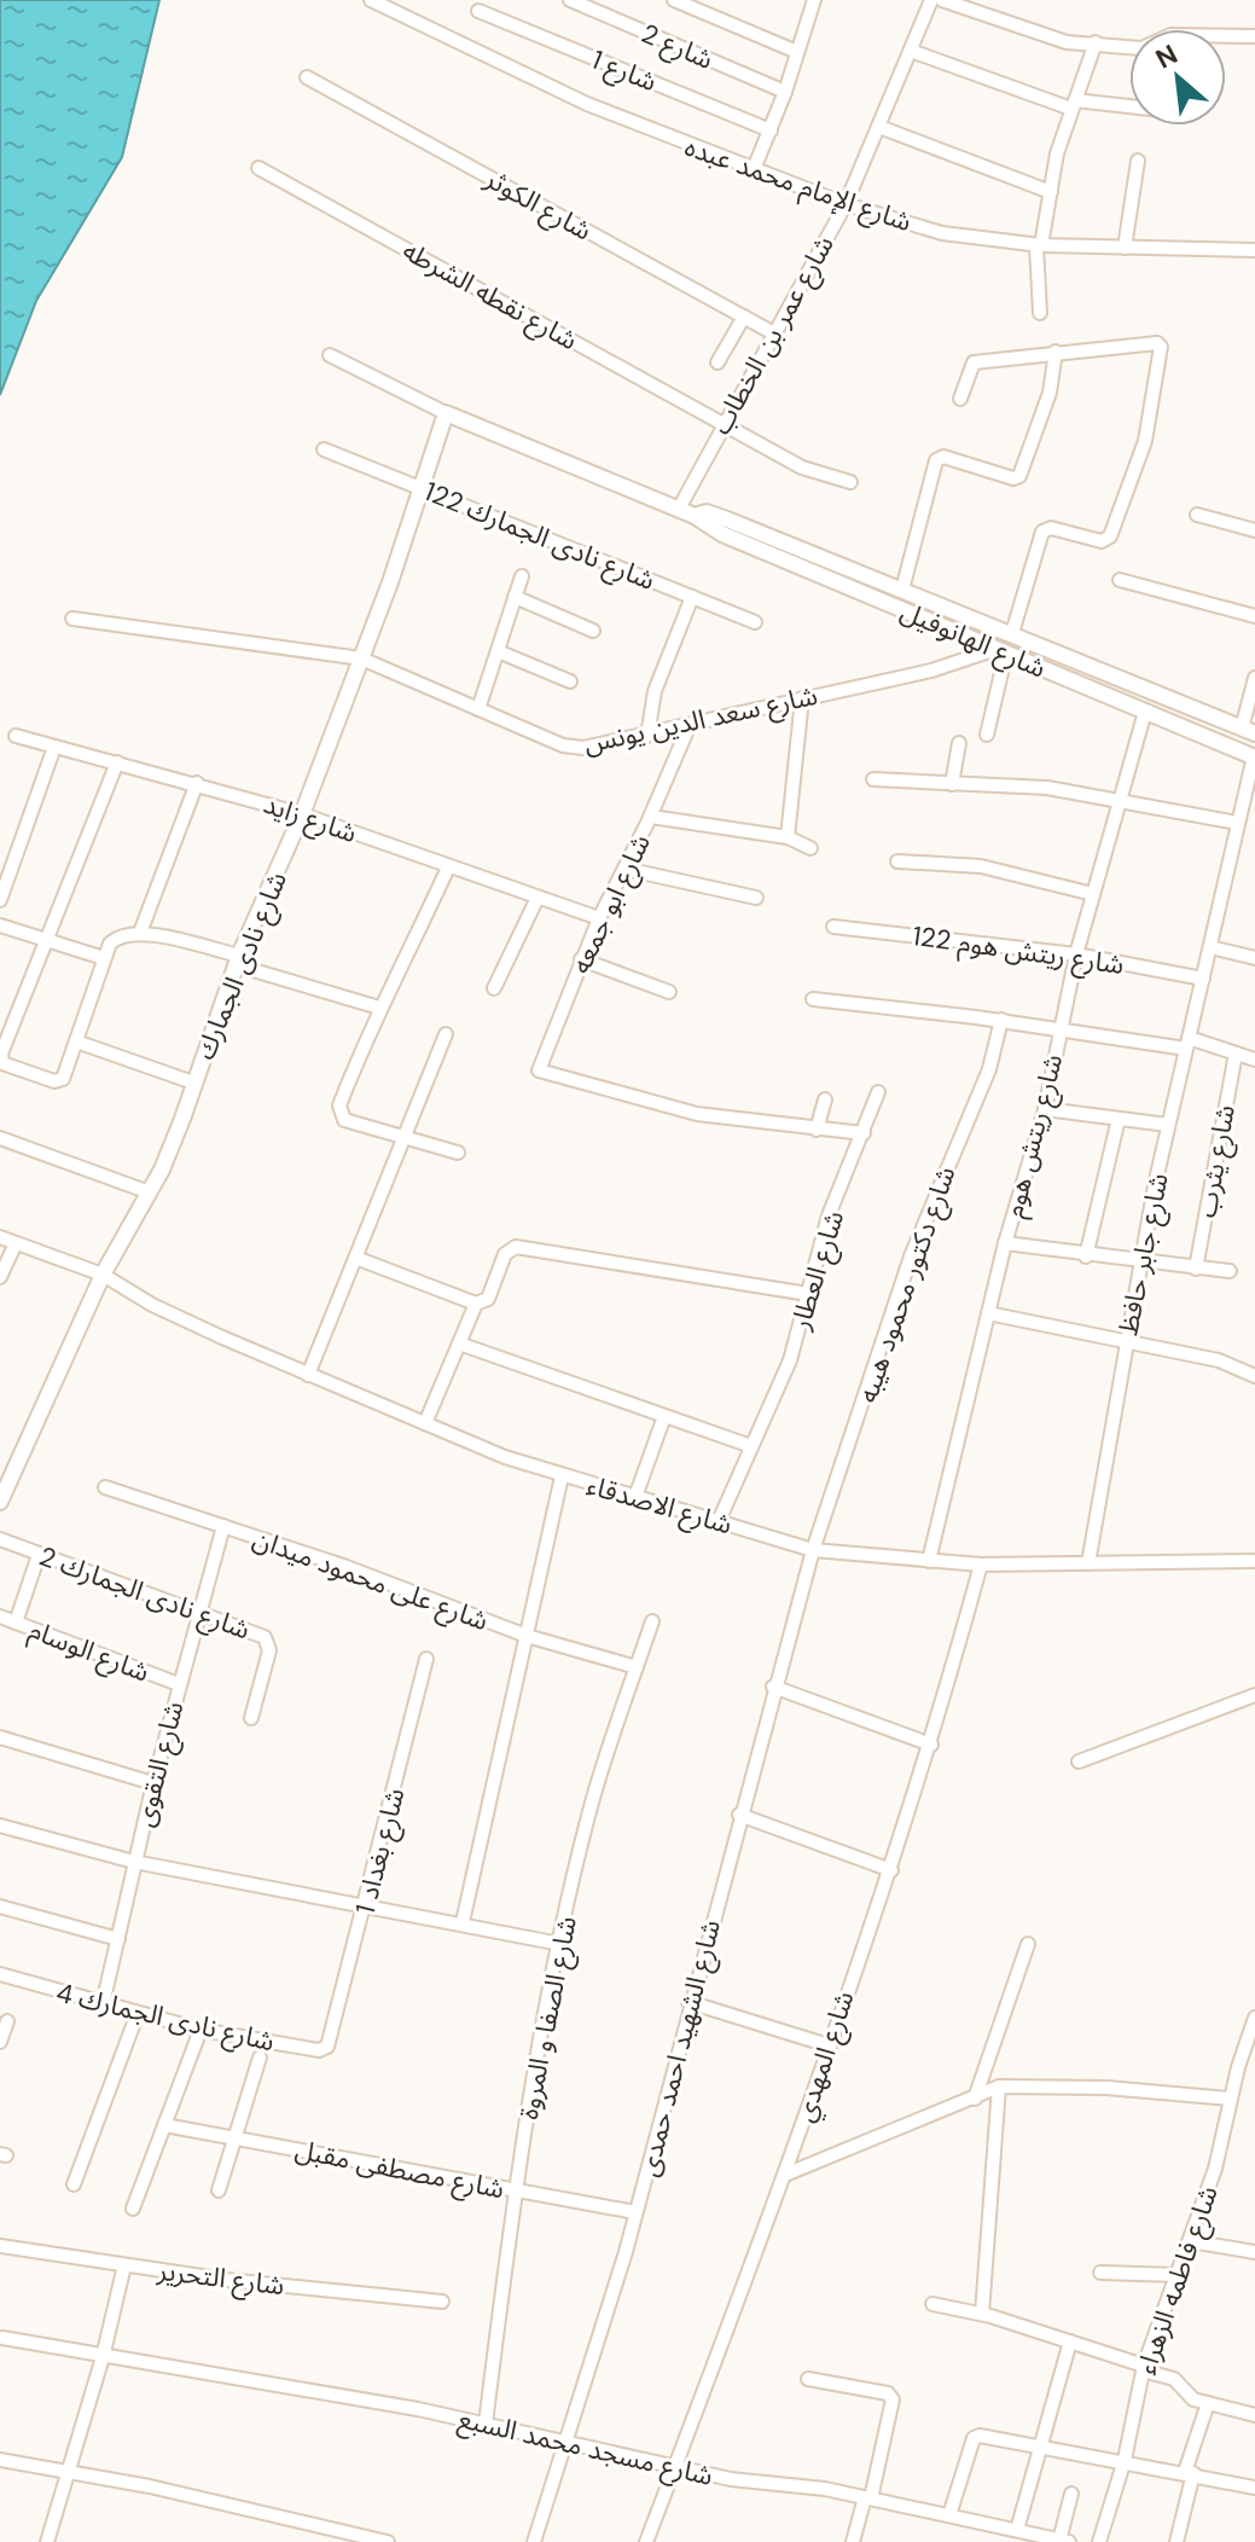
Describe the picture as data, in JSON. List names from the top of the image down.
{
  "streets": {
    "street": [
      "شارع 2",
      "شارع 1",
      "شارع الإمام محمد عبده",
      "شارع الكوثر",
      "شارع نقطه الشرطه",
      "شارع عمر بن الخطاب",
      "شارع نادى الجمارك 122",
      "شارع الهانوفيل",
      "شارع سعد الدين يونس",
      "شارع زايد",
      "شارع ابو جمعه",
      "شارع ريتش هوم 122",
      "شارع نادى الجمارك",
      "شارع ريتش هوم",
      "شارع يثرب",
      "شارع جابر حافظ",
      "شارع العطار",
      "شارع دكتور محمود هيبه",
      "شارع الاصدقاء",
      "شارع على محمود ميدان",
      "شارع نادى الجمارك 2",
      "شارع الوسام",
      "شارع التقوى",
      "شارع بغداد 1",
      "شارع نادى الجمارك 4",
      "شارع الصفا و المروة",
      "شارع الشهيد احمد حمدى",
      "شارع المهدي",
      "شارع مصطفى مقبل",
      "شارع التحرير",
      "شارع فاطمه الزهراء",
      "شارع مسجد محمد السبع"
    ]
  },
  "crossings": [
    ["شارع الإمام محمد عبده", "شارع عمر بن الخطاب"],
    ["شارع الكوثر", "شارع عمر بن الخطاب"],
    ["شارع نقطه الشرطه", "شارع عمر بن الخطاب"],
    ["شارع عمر بن الخطاب", "شارع الهانوفيل"],
    ["شارع نادى الجمارك 122", "شارع نادى الجمارك"],
    ["شارع الهانوفيل", "شارع سعد الدين يونس"],
    ["شارع الهانوفيل", "شارع نادى الجمارك"],
    ["شارع الهانوفيل", "شارع ريتش هوم"],
    ["شارع الهانوفيل", "شارع جابر حافظ"],
    ["شارع سعد الدين يونس", "شارع ابو جمعه"],
    ["شارع سعد الدين يونس", "شارع نادى الجمارك"],
    ["شارع زايد", "شارع ابو جمعه"],
    ["شارع زايد", "شارع نادى الجمارك"],
    ["شارع ريتش هوم 122", "شارع ريتش هوم"],
    ["شارع ريتش هوم 122", "شارع جابر حافظ"],
    ["شارع نادى الجمارك", "شارع الاصدقاء"],
    ["شارع ريتش هوم", "شارع الاصدقاء"],
    ["شارع جابر حافظ", "شارع الاصدقاء"],
    ["شارع العطار", "شارع الاصدقاء"],
    ["شارع دكتور محمود هيبه", "شارع الاصدقاء"],
    ["شارع دكتور محمود هيبه", "شارع الشهيد احمد حمدى"],
    ["شارع الاصدقاء", "شارع الشهيد احمد حمدى"],
    ["شارع الاصدقاء", "شارع المهدي"],
    ["شارع على محمود ميدان", "شارع التقوى"],
    ["شارع على محمود ميدان", "شارع الصفا و المروة"],
    ["شارع نادى الجمارك 2", "شارع التقوى"],
    ["شارع الوسام", "شارع التقوى"],
    ["شارع التقوى", "شارع نادى الجمارك 4"],
    ["شارع بغداد 1", "شارع نادى الجمارك 4"],
    ["شارع الصفا و المروة", "شارع مصطفى مقبل"],
    ["شارع الصفا و المروة", "شارع مسجد محمد السبع"],
    ["شارع الشهيد احمد حمدى", "شارع مصطفى مقبل"],
    ["شارع الشهيد احمد حمدى", "شارع مسجد محمد السبع"],
    ["شارع المهدي", "شارع مسجد محمد السبع"]
  ],
  "north": "top left"
}
